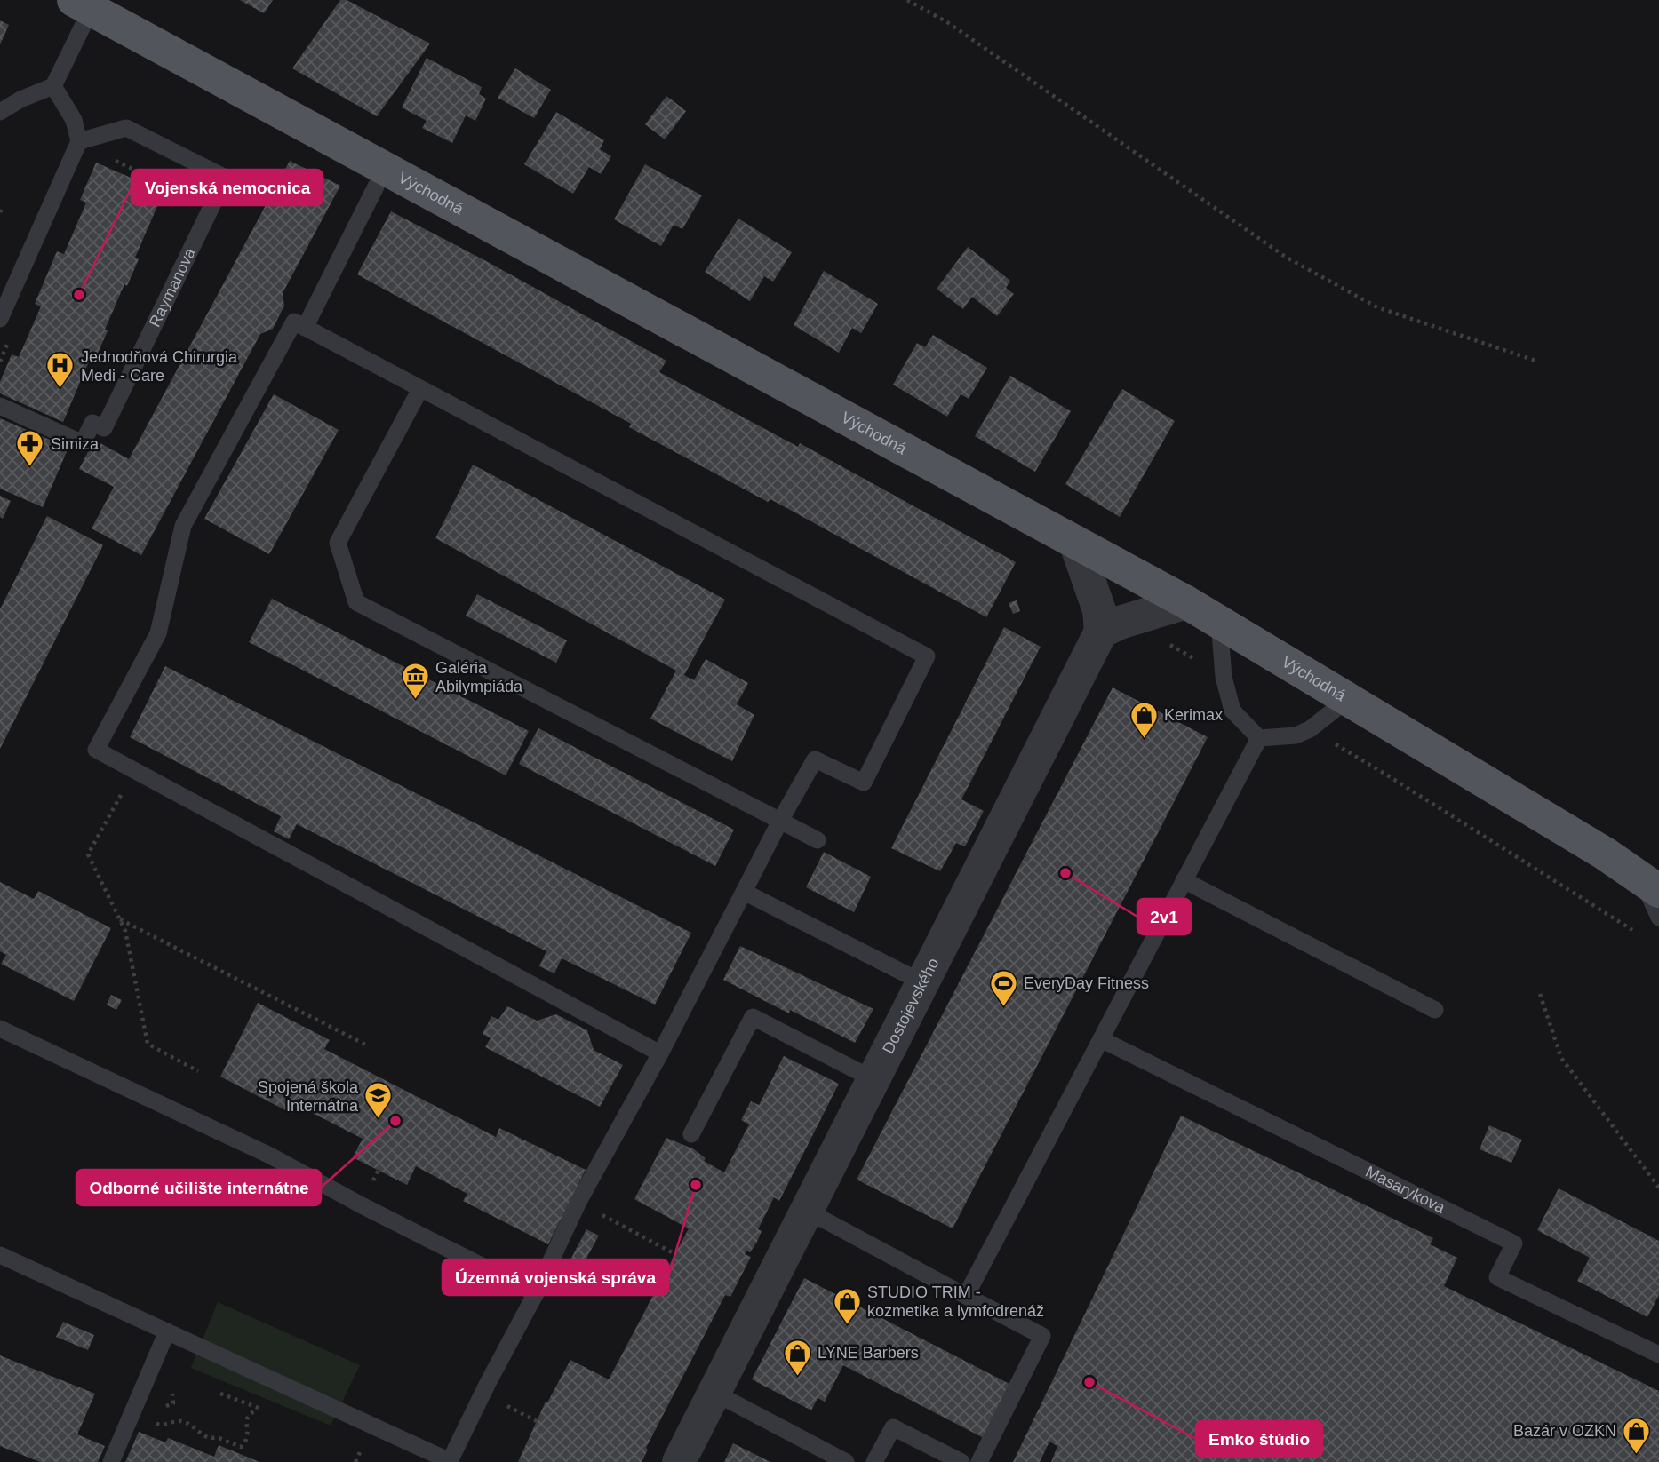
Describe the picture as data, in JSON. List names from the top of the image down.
{
  "streets": {
    "main road": ["Východná"],
    "street": ["Dostojevského"],
    "lane": ["Raymanova", "Masarykova"]
  },
  "places": {
    "other": [
      "Vojenská nemocnica",
      "2v1",
      "Odborné učilište internátne",
      "Územná vojenská správa",
      "Emko štúdio"
    ],
    "hospital": ["Jednodňová Chirurgia Medi - Care"],
    "pharmacy": ["Simiza"],
    "museum": ["Galéria Abilympiáda"],
    "shop": [
      "Kerimax",
      "STUDIO TRIM - kozmetika a lymfodrenáž",
      "LYNE Barbers",
      "Bazár v OZKN"
    ],
    "sports": ["EveryDay Fitness"],
    "school or university": ["Spojená škola Internátna"]
  }
}
